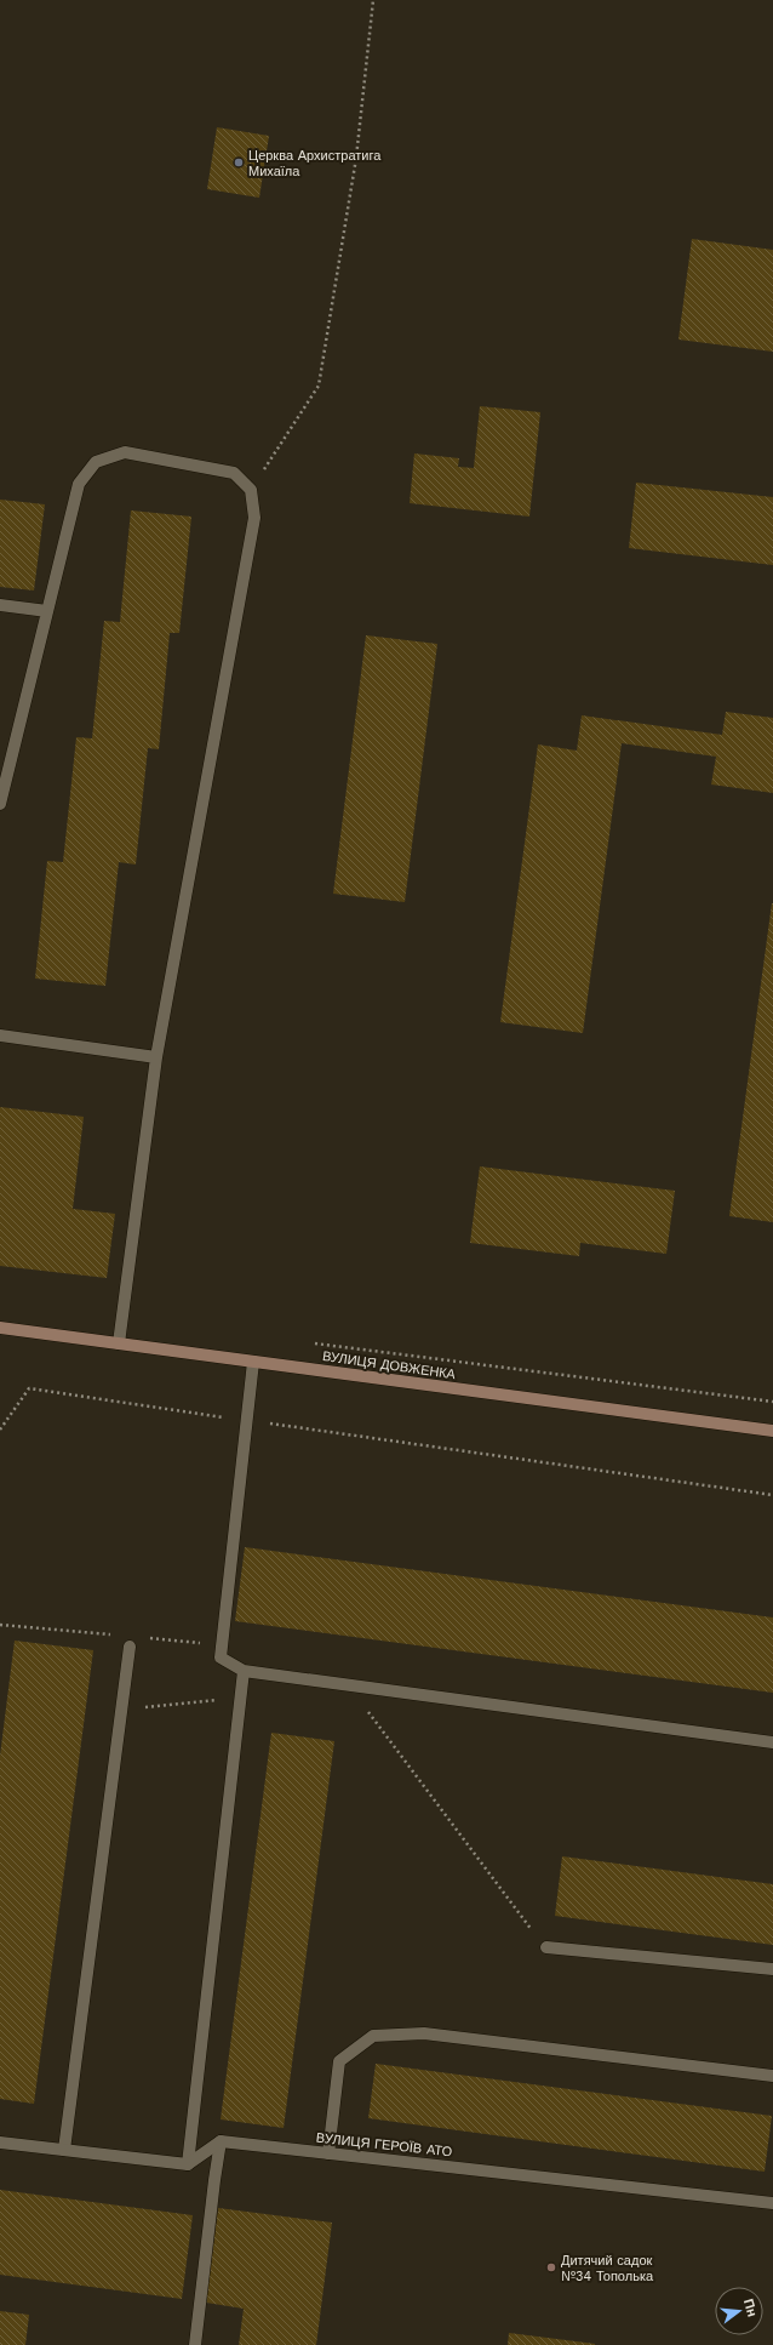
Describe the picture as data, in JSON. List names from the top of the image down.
{
  "streets": {
    "street": ["ВУЛИЦЯ ДОВЖЕНКА", "ВУЛИЦЯ ГЕРОЇВ АТО"]
  },
  "places": ["Церква Архистратига Михаїла", "Дитячий садок №34 Тополька"],
  "north": "right"
}
